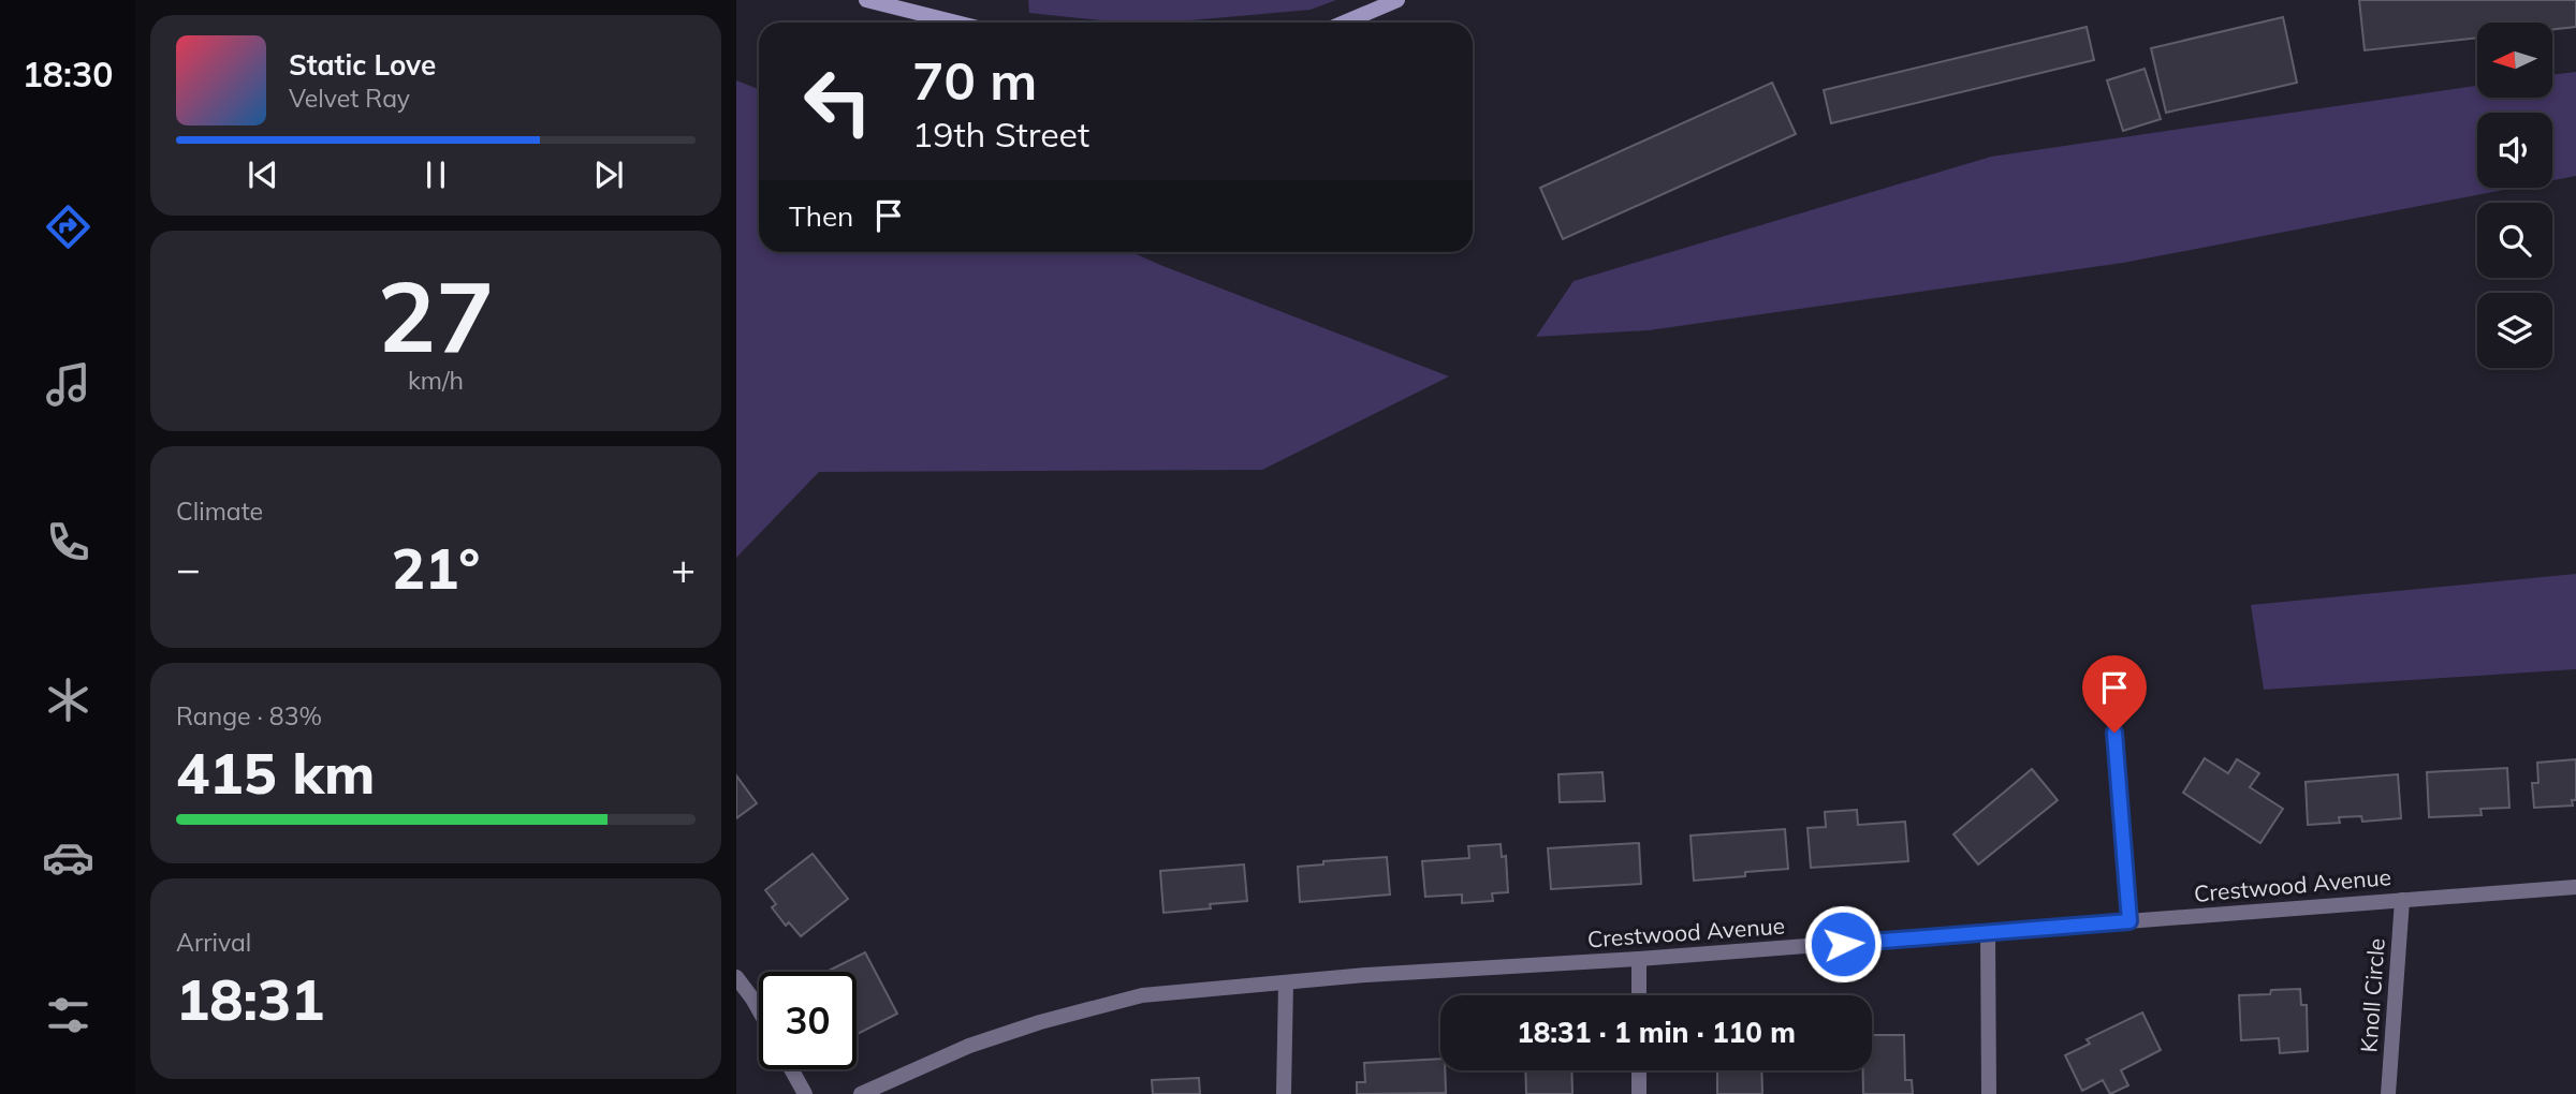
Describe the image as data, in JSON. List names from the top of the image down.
{
  "streets": {
    "street": ["Crestwood Avenue", "Knoll Circle"]
  },
  "crossings": [
    ["Crestwood Avenue", "Knoll Circle"]
  ],
  "north": "left",
  "page": {
    "tabs": "18:30",
    "turn": ["70 m", "19th Street"],
    "song": ["Static Love", "Velvet Ray"],
    "then": "Then",
    "tile": [
      ["27", "km/h"],
      "Climate",
      ["Range · 83%", "415 km"],
      ["Arrival", "18:31"]
    ],
    "heat": ["−", "21°", "+"],
    "limit": "30",
    "trip": "18:31 · 1 min · 110 m"
  }
}
